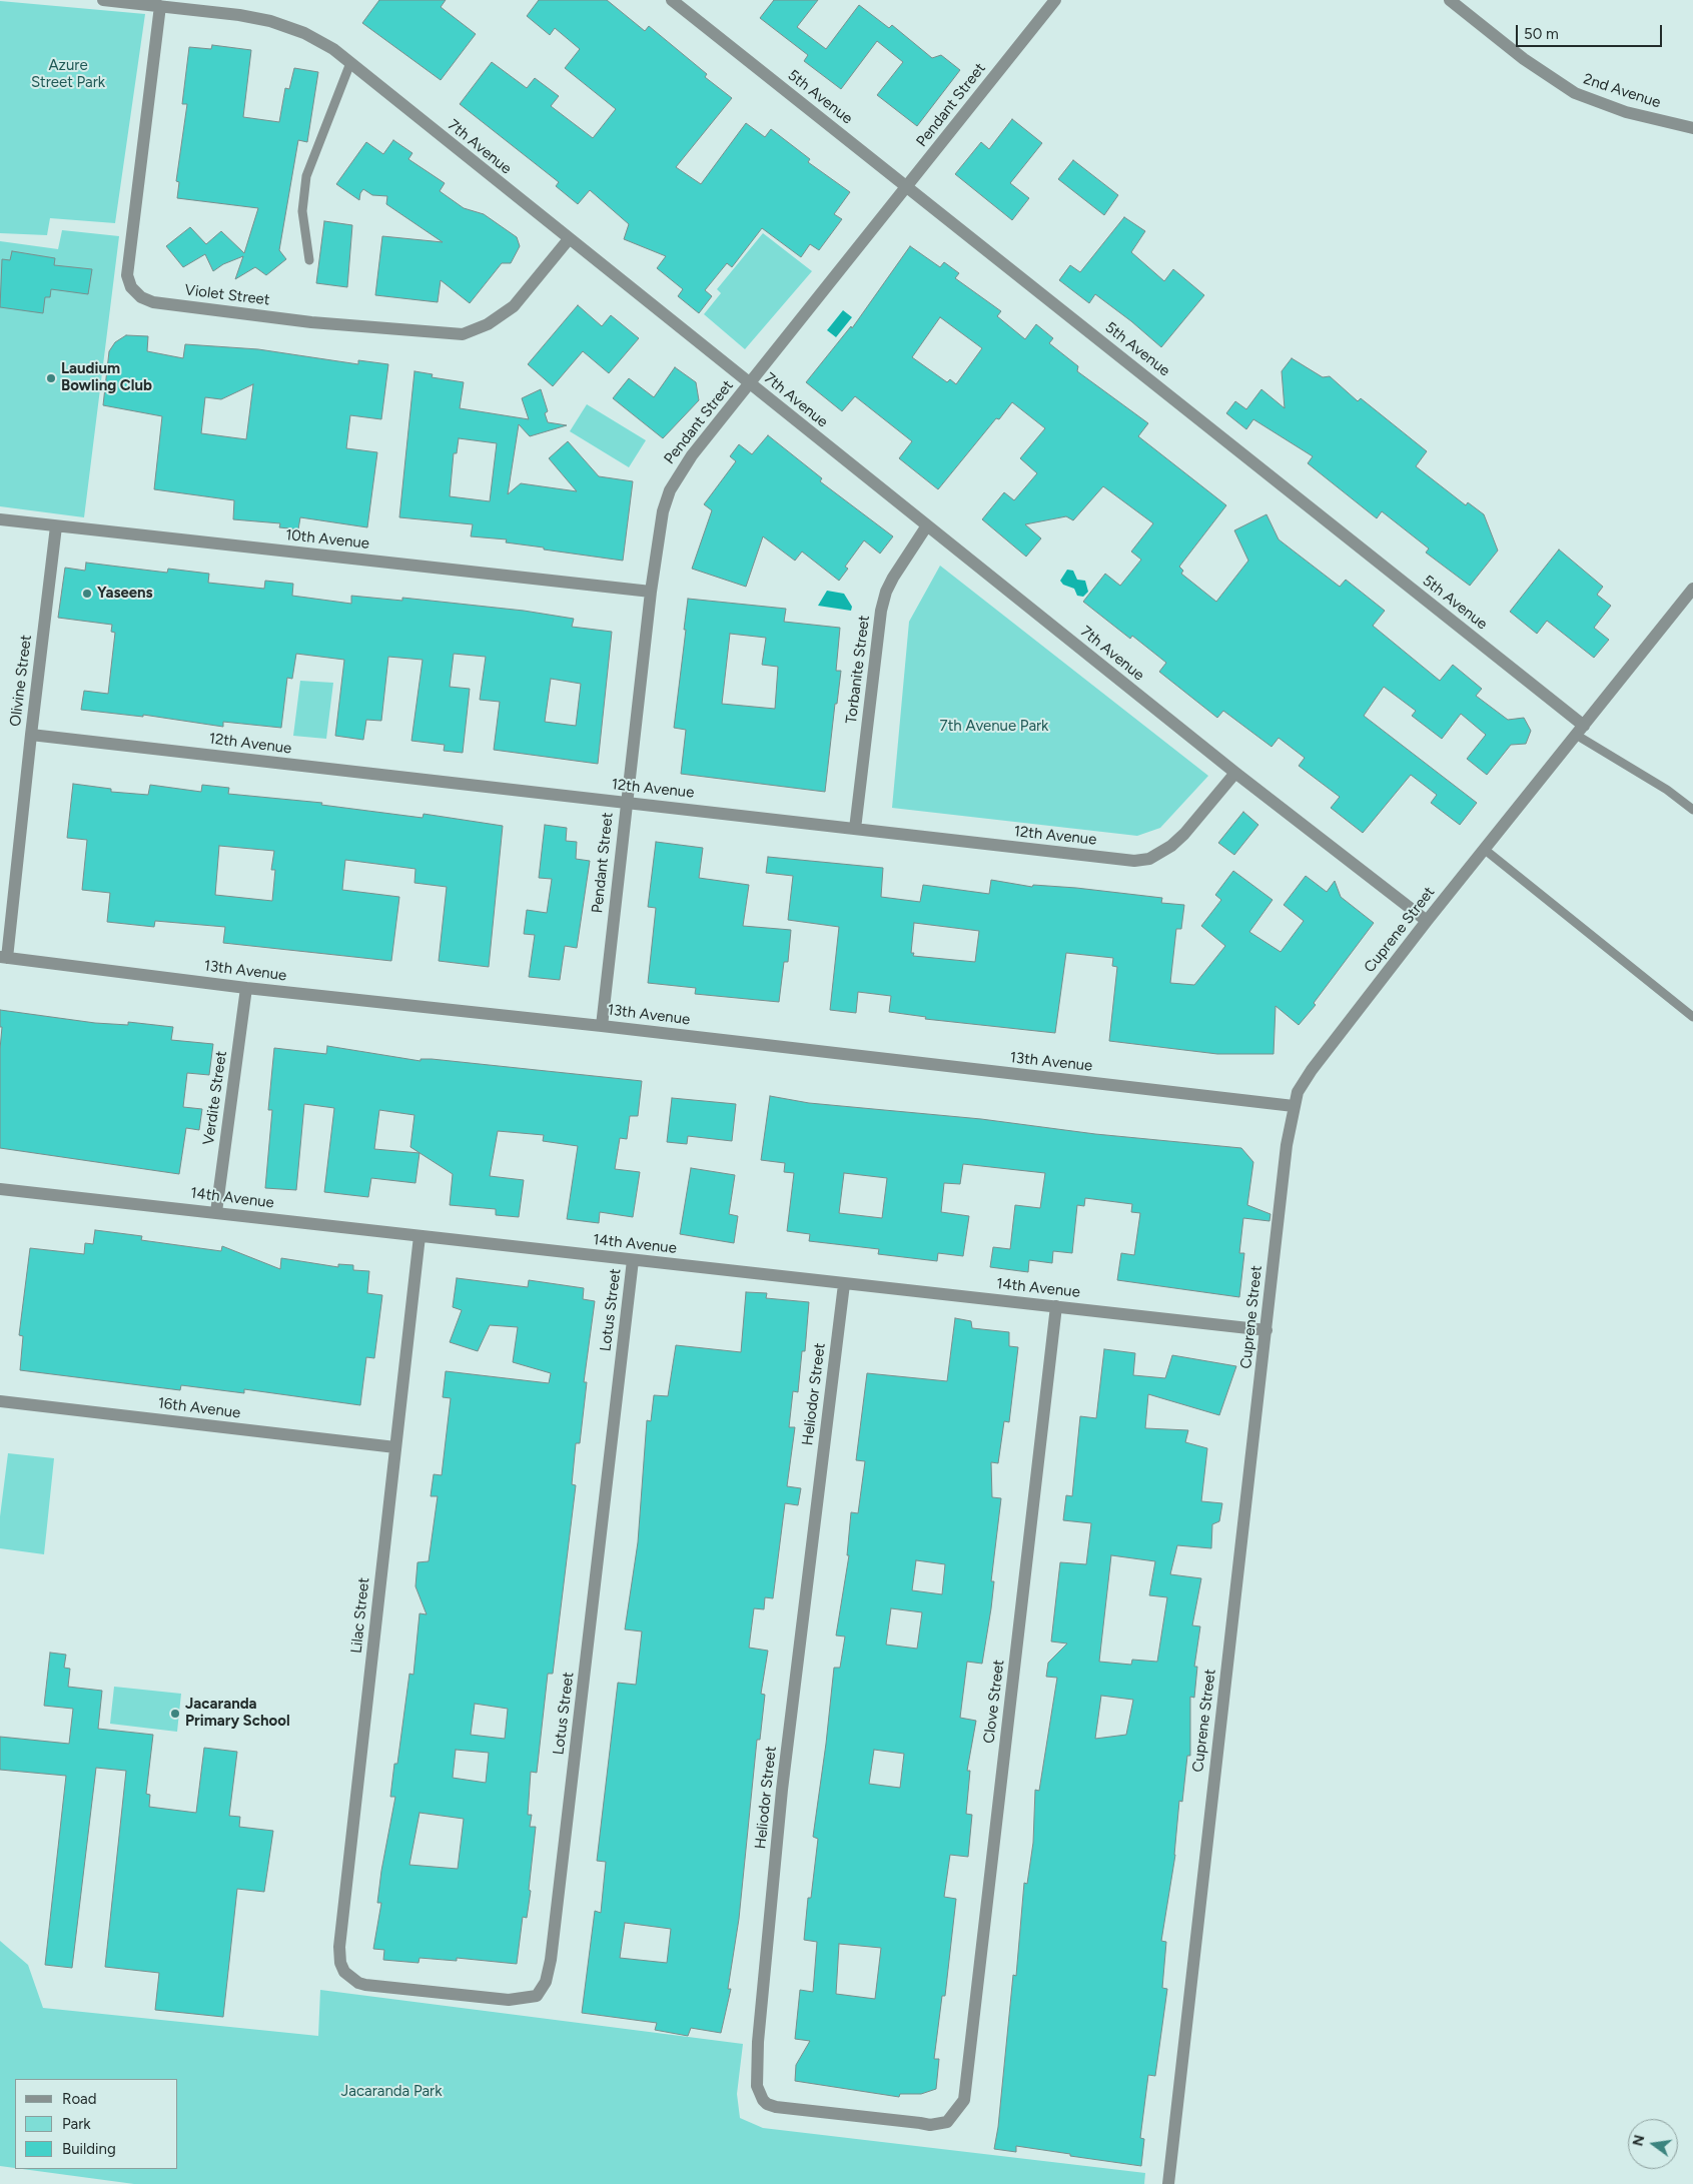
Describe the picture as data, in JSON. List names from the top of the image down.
{
  "streets": {
    "street": [
      "2nd Avenue",
      "5th Avenue",
      "Pendant Street",
      "7th Avenue",
      "Violet Street",
      "10th Avenue",
      "Torbanite Street",
      "Olivine Street",
      "12th Avenue",
      "Cuprene Street",
      "13th Avenue",
      "Verdite Street",
      "14th Avenue",
      "Lotus Street",
      "Heliodor Street",
      "16th Avenue",
      "Lilac Street",
      "Clove Street"
    ]
  },
  "crossings": [
    ["5th Avenue", "Pendant Street"],
    ["5th Avenue", "Cuprene Street"],
    ["Pendant Street", "7th Avenue"],
    ["Pendant Street", "10th Avenue"],
    ["Pendant Street", "12th Avenue"],
    ["Pendant Street", "13th Avenue"],
    ["7th Avenue", "Violet Street"],
    ["7th Avenue", "Torbanite Street"],
    ["7th Avenue", "12th Avenue"],
    ["7th Avenue", "Cuprene Street"],
    ["10th Avenue", "Olivine Street"],
    ["Torbanite Street", "12th Avenue"],
    ["Olivine Street", "12th Avenue"],
    ["Olivine Street", "13th Avenue"],
    ["Cuprene Street", "13th Avenue"],
    ["Cuprene Street", "14th Avenue"],
    ["13th Avenue", "Verdite Street"],
    ["Verdite Street", "14th Avenue"],
    ["14th Avenue", "Lotus Street"],
    ["14th Avenue", "Heliodor Street"],
    ["14th Avenue", "Lilac Street"],
    ["14th Avenue", "Clove Street"],
    ["Lotus Street", "Lilac Street"],
    ["Heliodor Street", "Clove Street"],
    ["16th Avenue", "Lilac Street"]
  ],
  "parks": ["Azure Street Park", "7th Avenue Park", "Jacaranda Park"],
  "places": ["Laudium Bowling Club", "Yaseens", "Jacaranda Primary School"],
  "legend": ["Road", "Park", "Building"],
  "scale_bar": "50 m",
  "north": "left"
}
